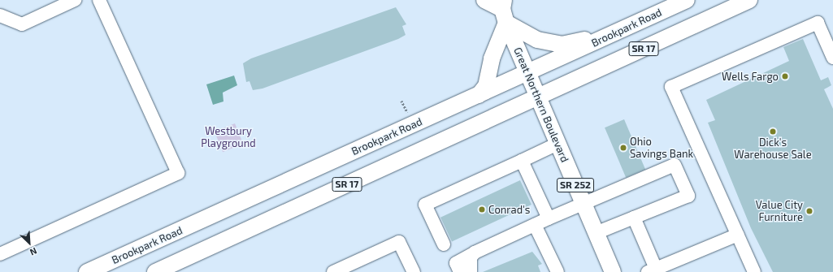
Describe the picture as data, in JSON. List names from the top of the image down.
{
  "streets": {
    "main road": [
      "Brookpark Road",
      "SR 17",
      "Great Northern Boulevard",
      "SR 252"
    ]
  },
  "crossings": [
    ["Brookpark Road", "Great Northern Boulevard"],
    ["SR 17", "Great Northern Boulevard"]
  ],
  "parks": ["Westbury Playground"],
  "places": [
    "Wells Fargo",
    "Dick's Warehouse Sale",
    "Ohio Savings Bank",
    "Conrad's",
    "Value City Furniture"
  ],
  "north": "bottom right"
}
